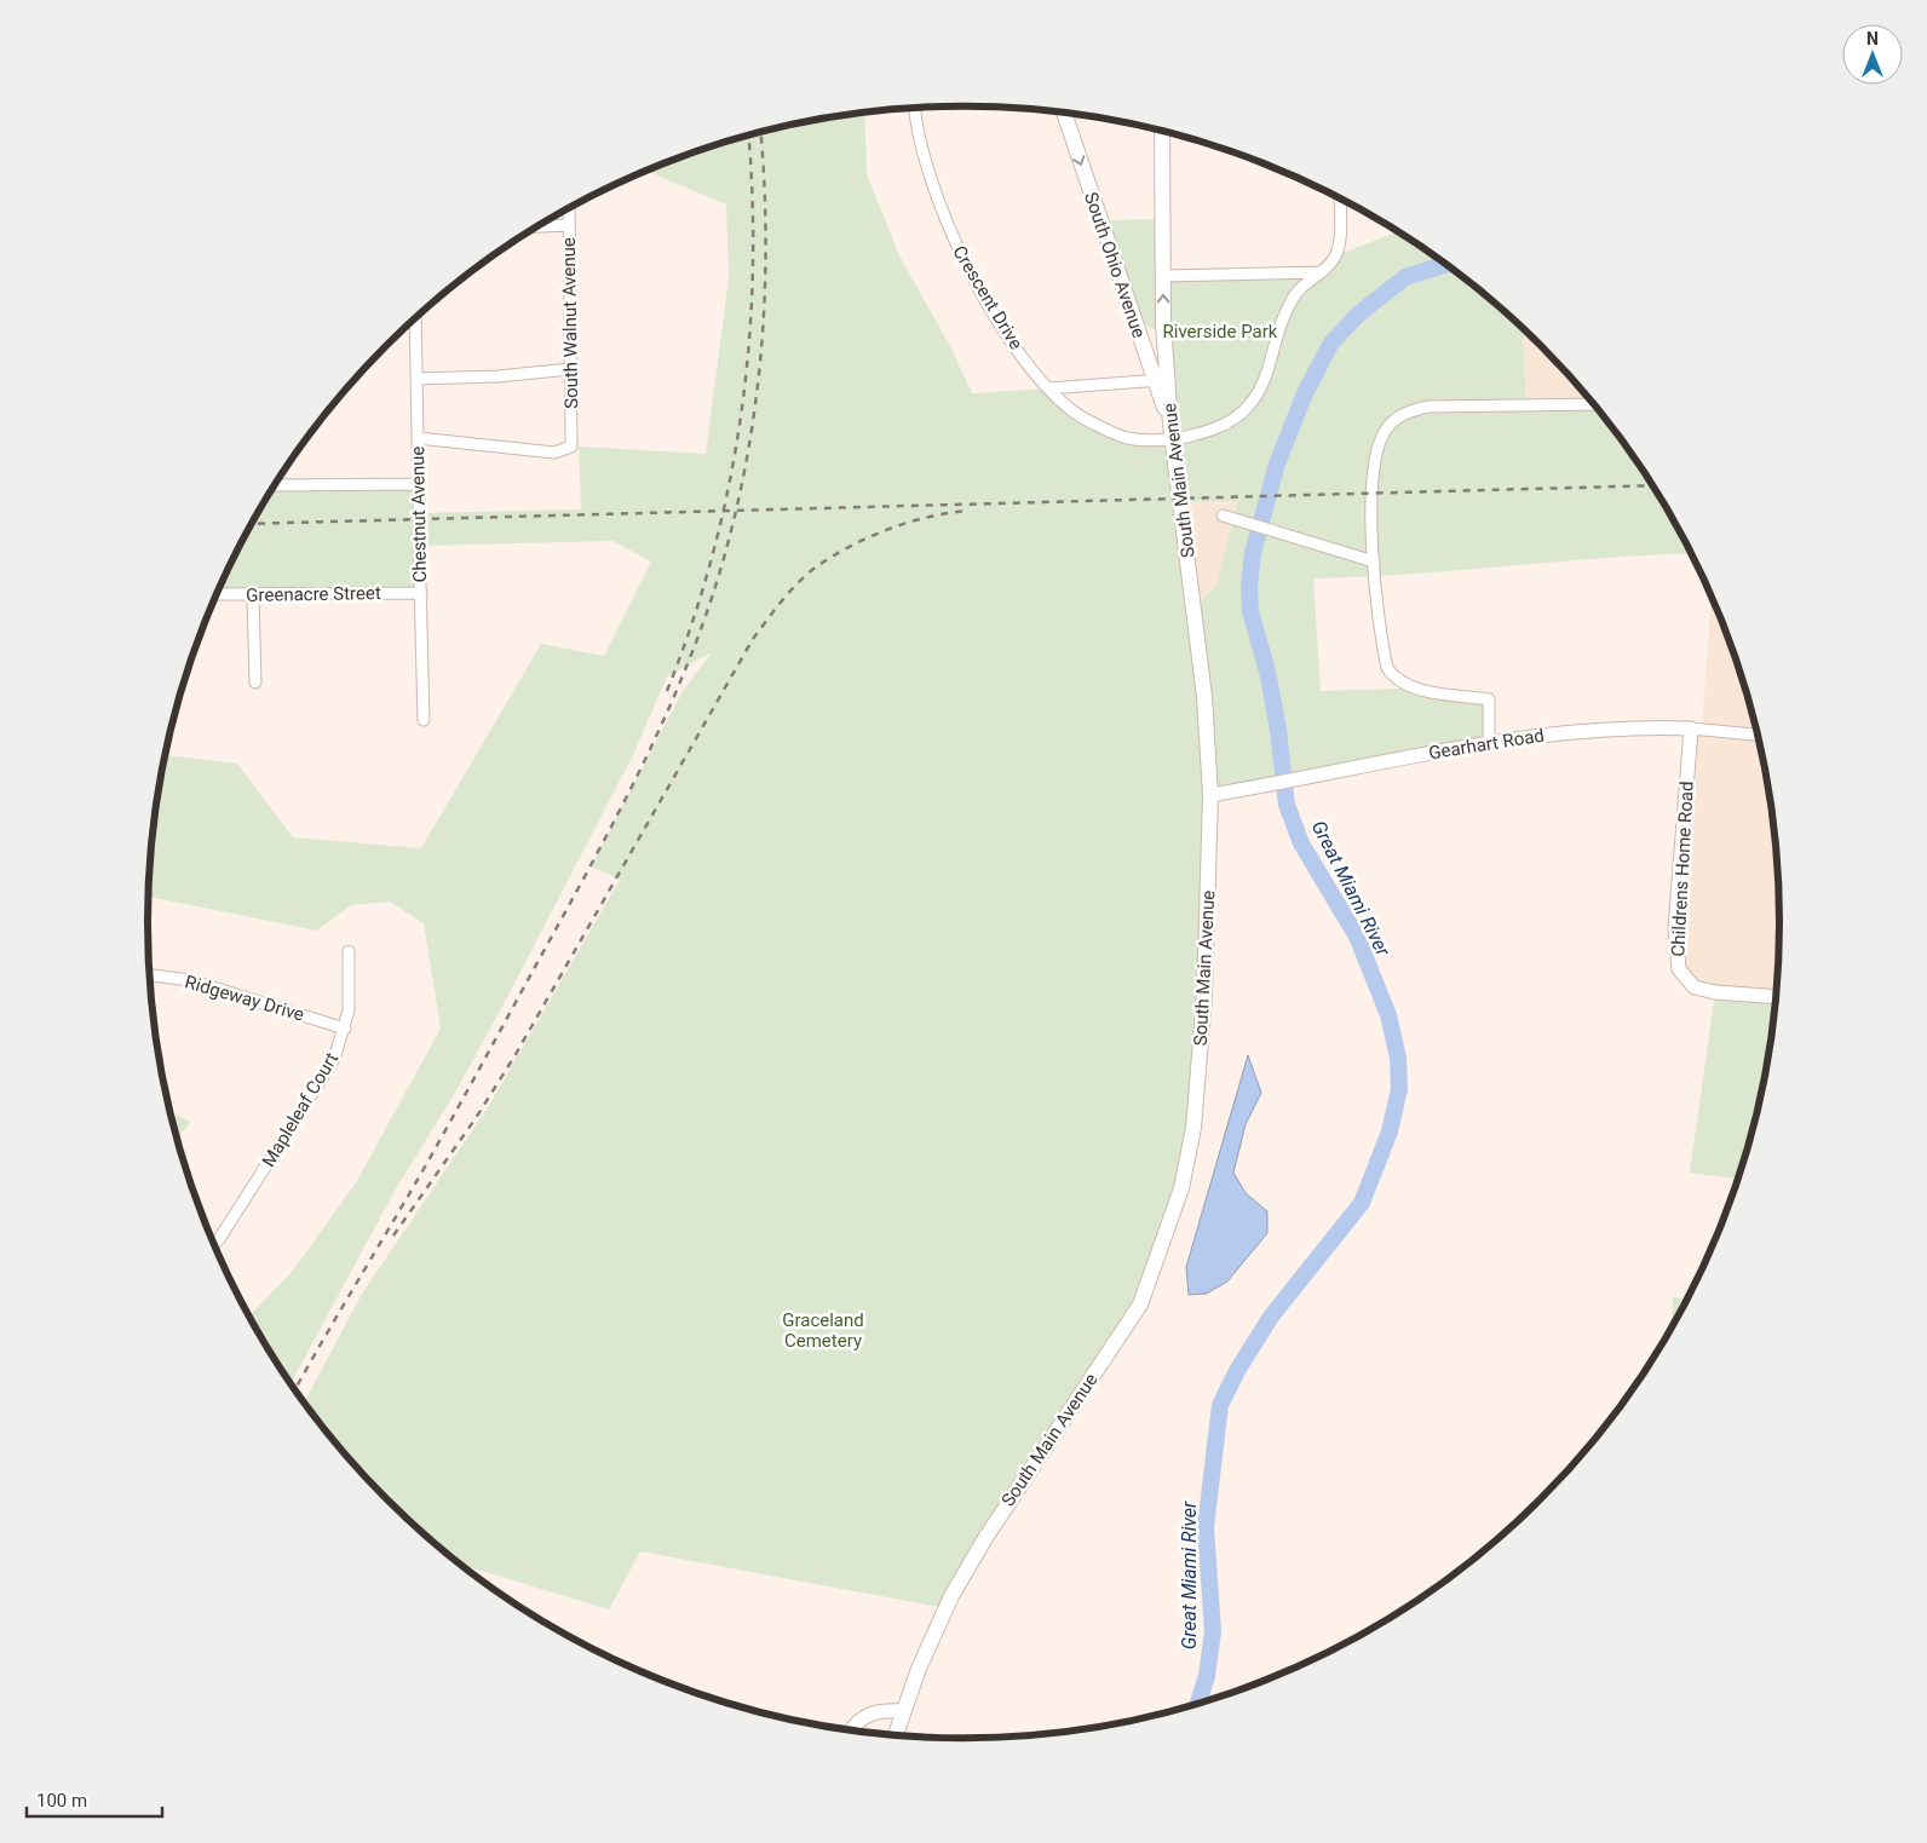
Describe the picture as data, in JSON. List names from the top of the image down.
{
  "streets": {
    "main road": ["South Ohio Avenue", "South Main Avenue"],
    "street": [
      "Crescent Drive",
      "South Walnut Avenue",
      "Chestnut Avenue",
      "Greenacre Street",
      "Gearhart Road",
      "Childrens Home Road",
      "Ridgeway Drive",
      "Mapleleaf Court"
    ]
  },
  "crossings": [
    ["South Ohio Avenue", "South Main Avenue"],
    ["Crescent Drive", "South Main Avenue"],
    ["South Walnut Avenue", "Chestnut Avenue"],
    ["South Main Avenue", "Gearhart Road"],
    ["Chestnut Avenue", "Greenacre Street"],
    ["Gearhart Road", "Childrens Home Road"],
    ["Ridgeway Drive", "Mapleleaf Court"]
  ],
  "one_way": ["South Ohio Avenue"],
  "water": ["Great Miami River"],
  "parks": ["Riverside Park", "Graceland Cemetery"],
  "scale_bar": "100 m",
  "north": "top"
}
